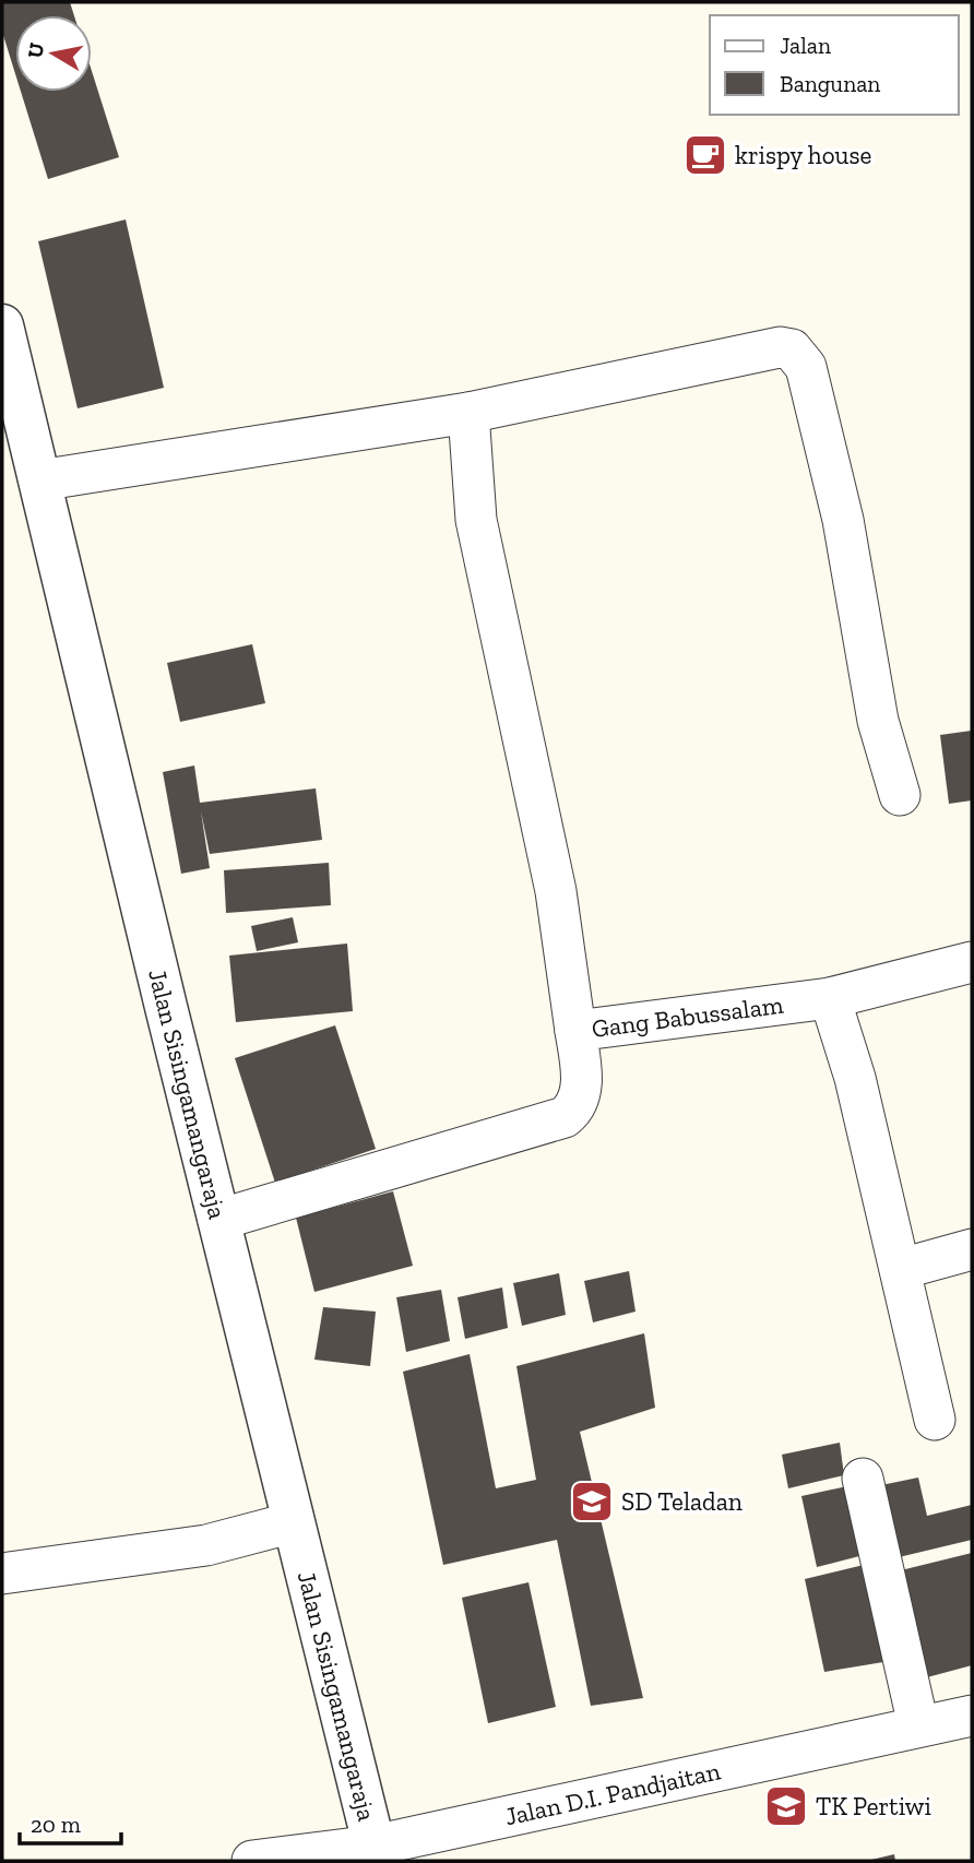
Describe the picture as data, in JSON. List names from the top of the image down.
{
  "streets": {
    "street": ["Gang Babussalam", "Jalan Sisingamangaraja", "Jalan D.I. Pandjaitan"]
  },
  "crossings": [
    ["Gang Babussalam", "Jalan Sisingamangaraja"],
    ["Jalan Sisingamangaraja", "Jalan D.I. Pandjaitan"]
  ],
  "places": {
    "cafe": ["krispy house"],
    "school or university": ["SD Teladan", "TK Pertiwi"]
  },
  "legend": ["Jalan", "Bangunan"],
  "scale_bar": "20 m",
  "north": "left"
}
